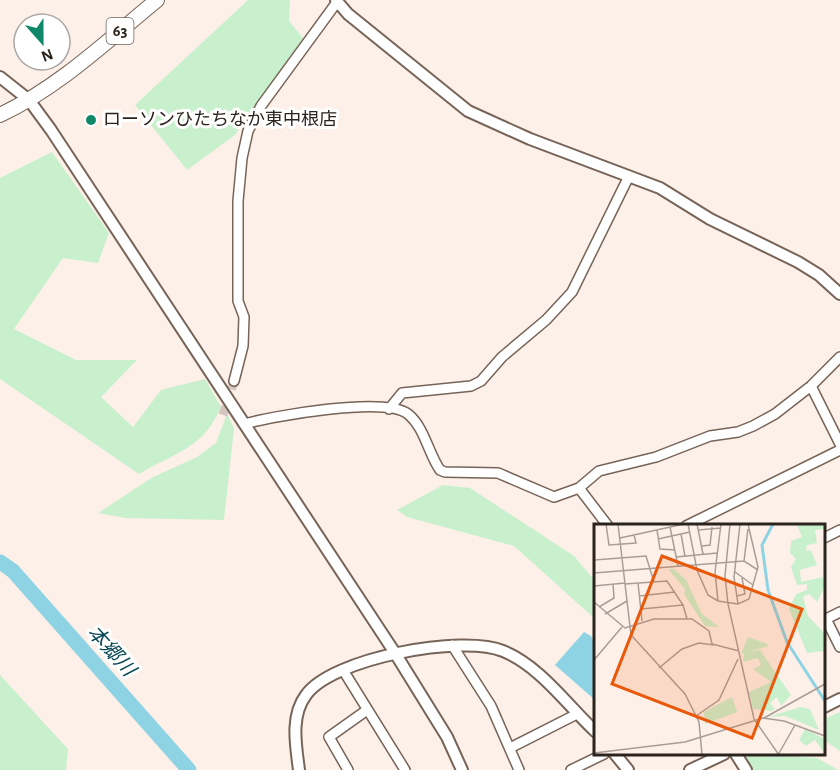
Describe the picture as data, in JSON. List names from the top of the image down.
{
  "streets": {
    "main road": ["63"]
  },
  "water": ["本郷川"],
  "places": ["ローソンひたちなか東中根店"],
  "north": "bottom"
}
